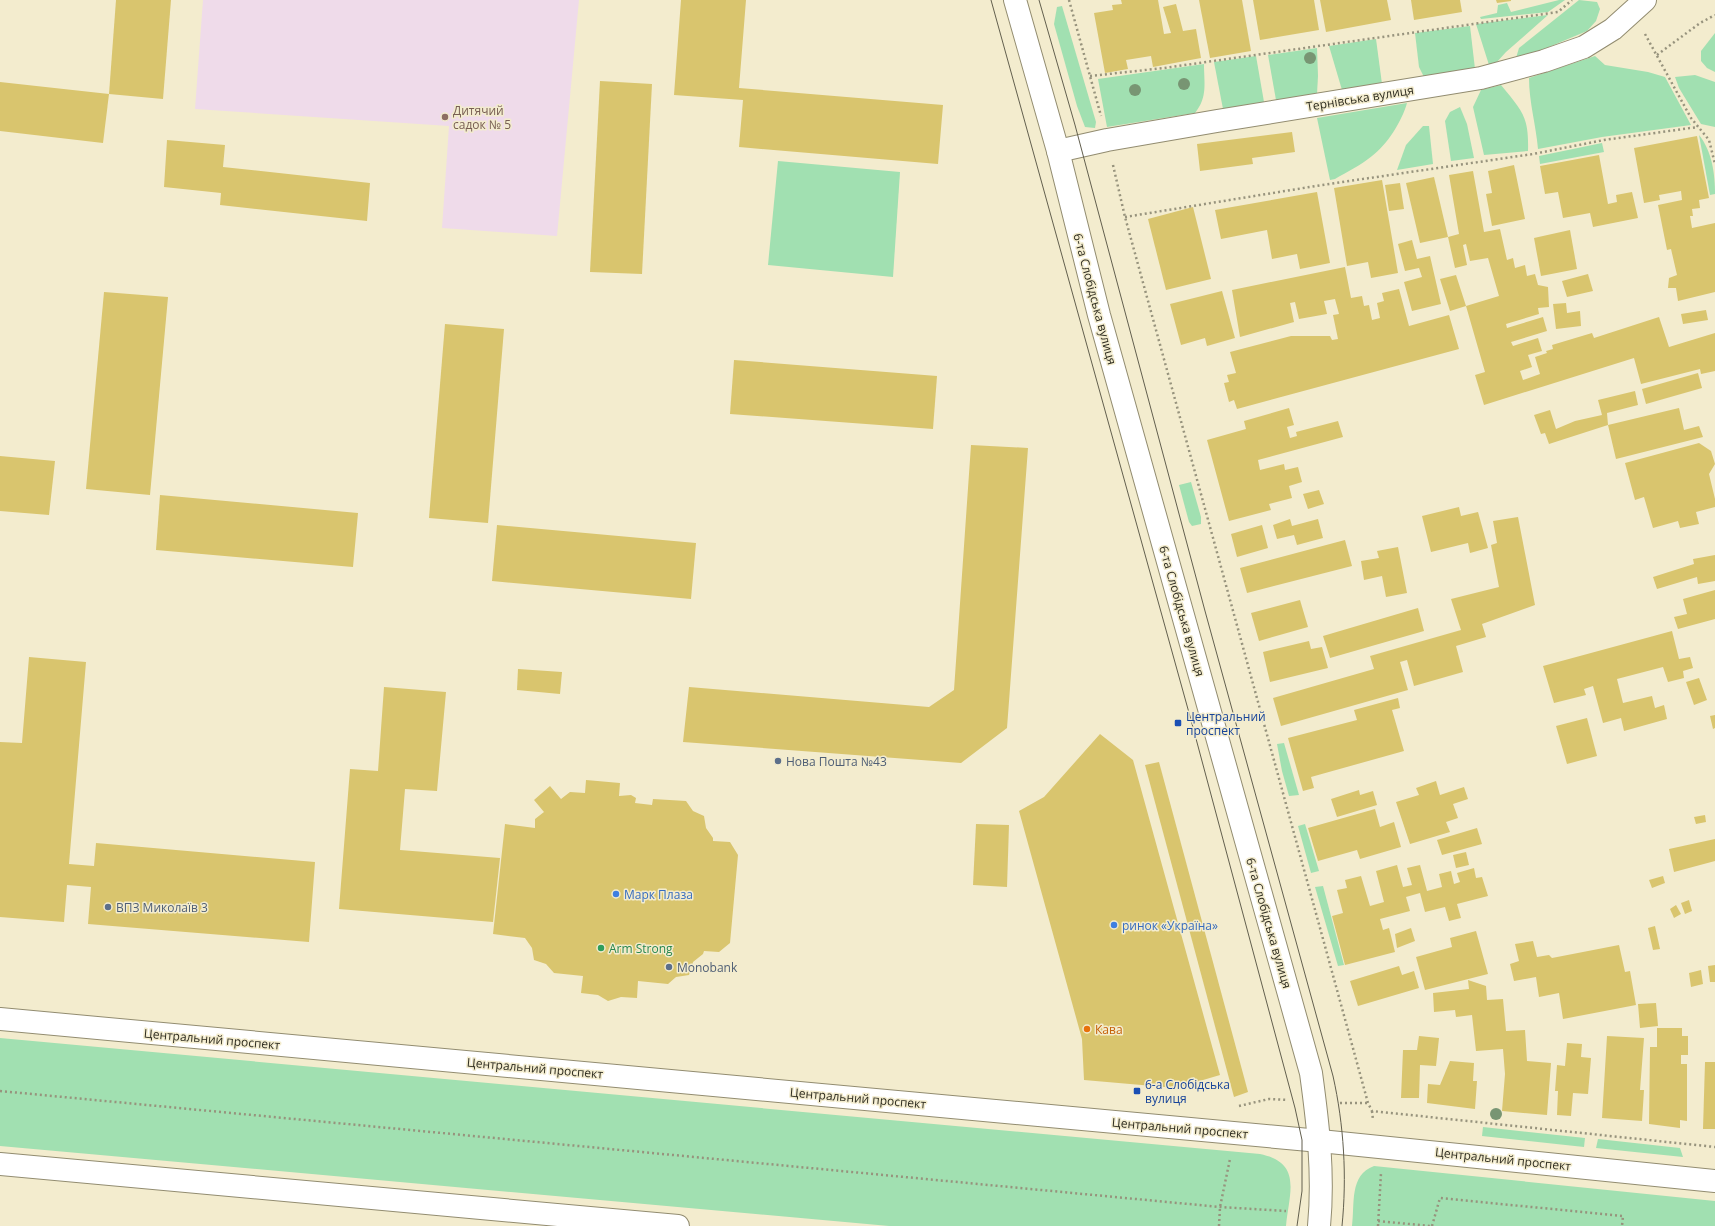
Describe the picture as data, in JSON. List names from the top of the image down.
{
  "streets": {
    "main road": ["Тернівська вулиця", "6-та Слобідська вулиця", "Центральний проспект"]
  },
  "crossings": [
    ["Тернівська вулиця", "6-та Слобідська вулиця"],
    ["6-та Слобідська вулиця", "Центральний проспект"]
  ],
  "places": {
    "other": [
      "Дитячий садок № 5",
      "Нова Пошта №43",
      "Марк Плаза",
      "ВПЗ Миколаїв 3",
      "ринок «Україна»",
      "Arm Strong",
      "Monobank",
      "Кава"
    ],
    "transit": ["Центральний проспект", "6-а Слобідська вулиця"]
  }
}
